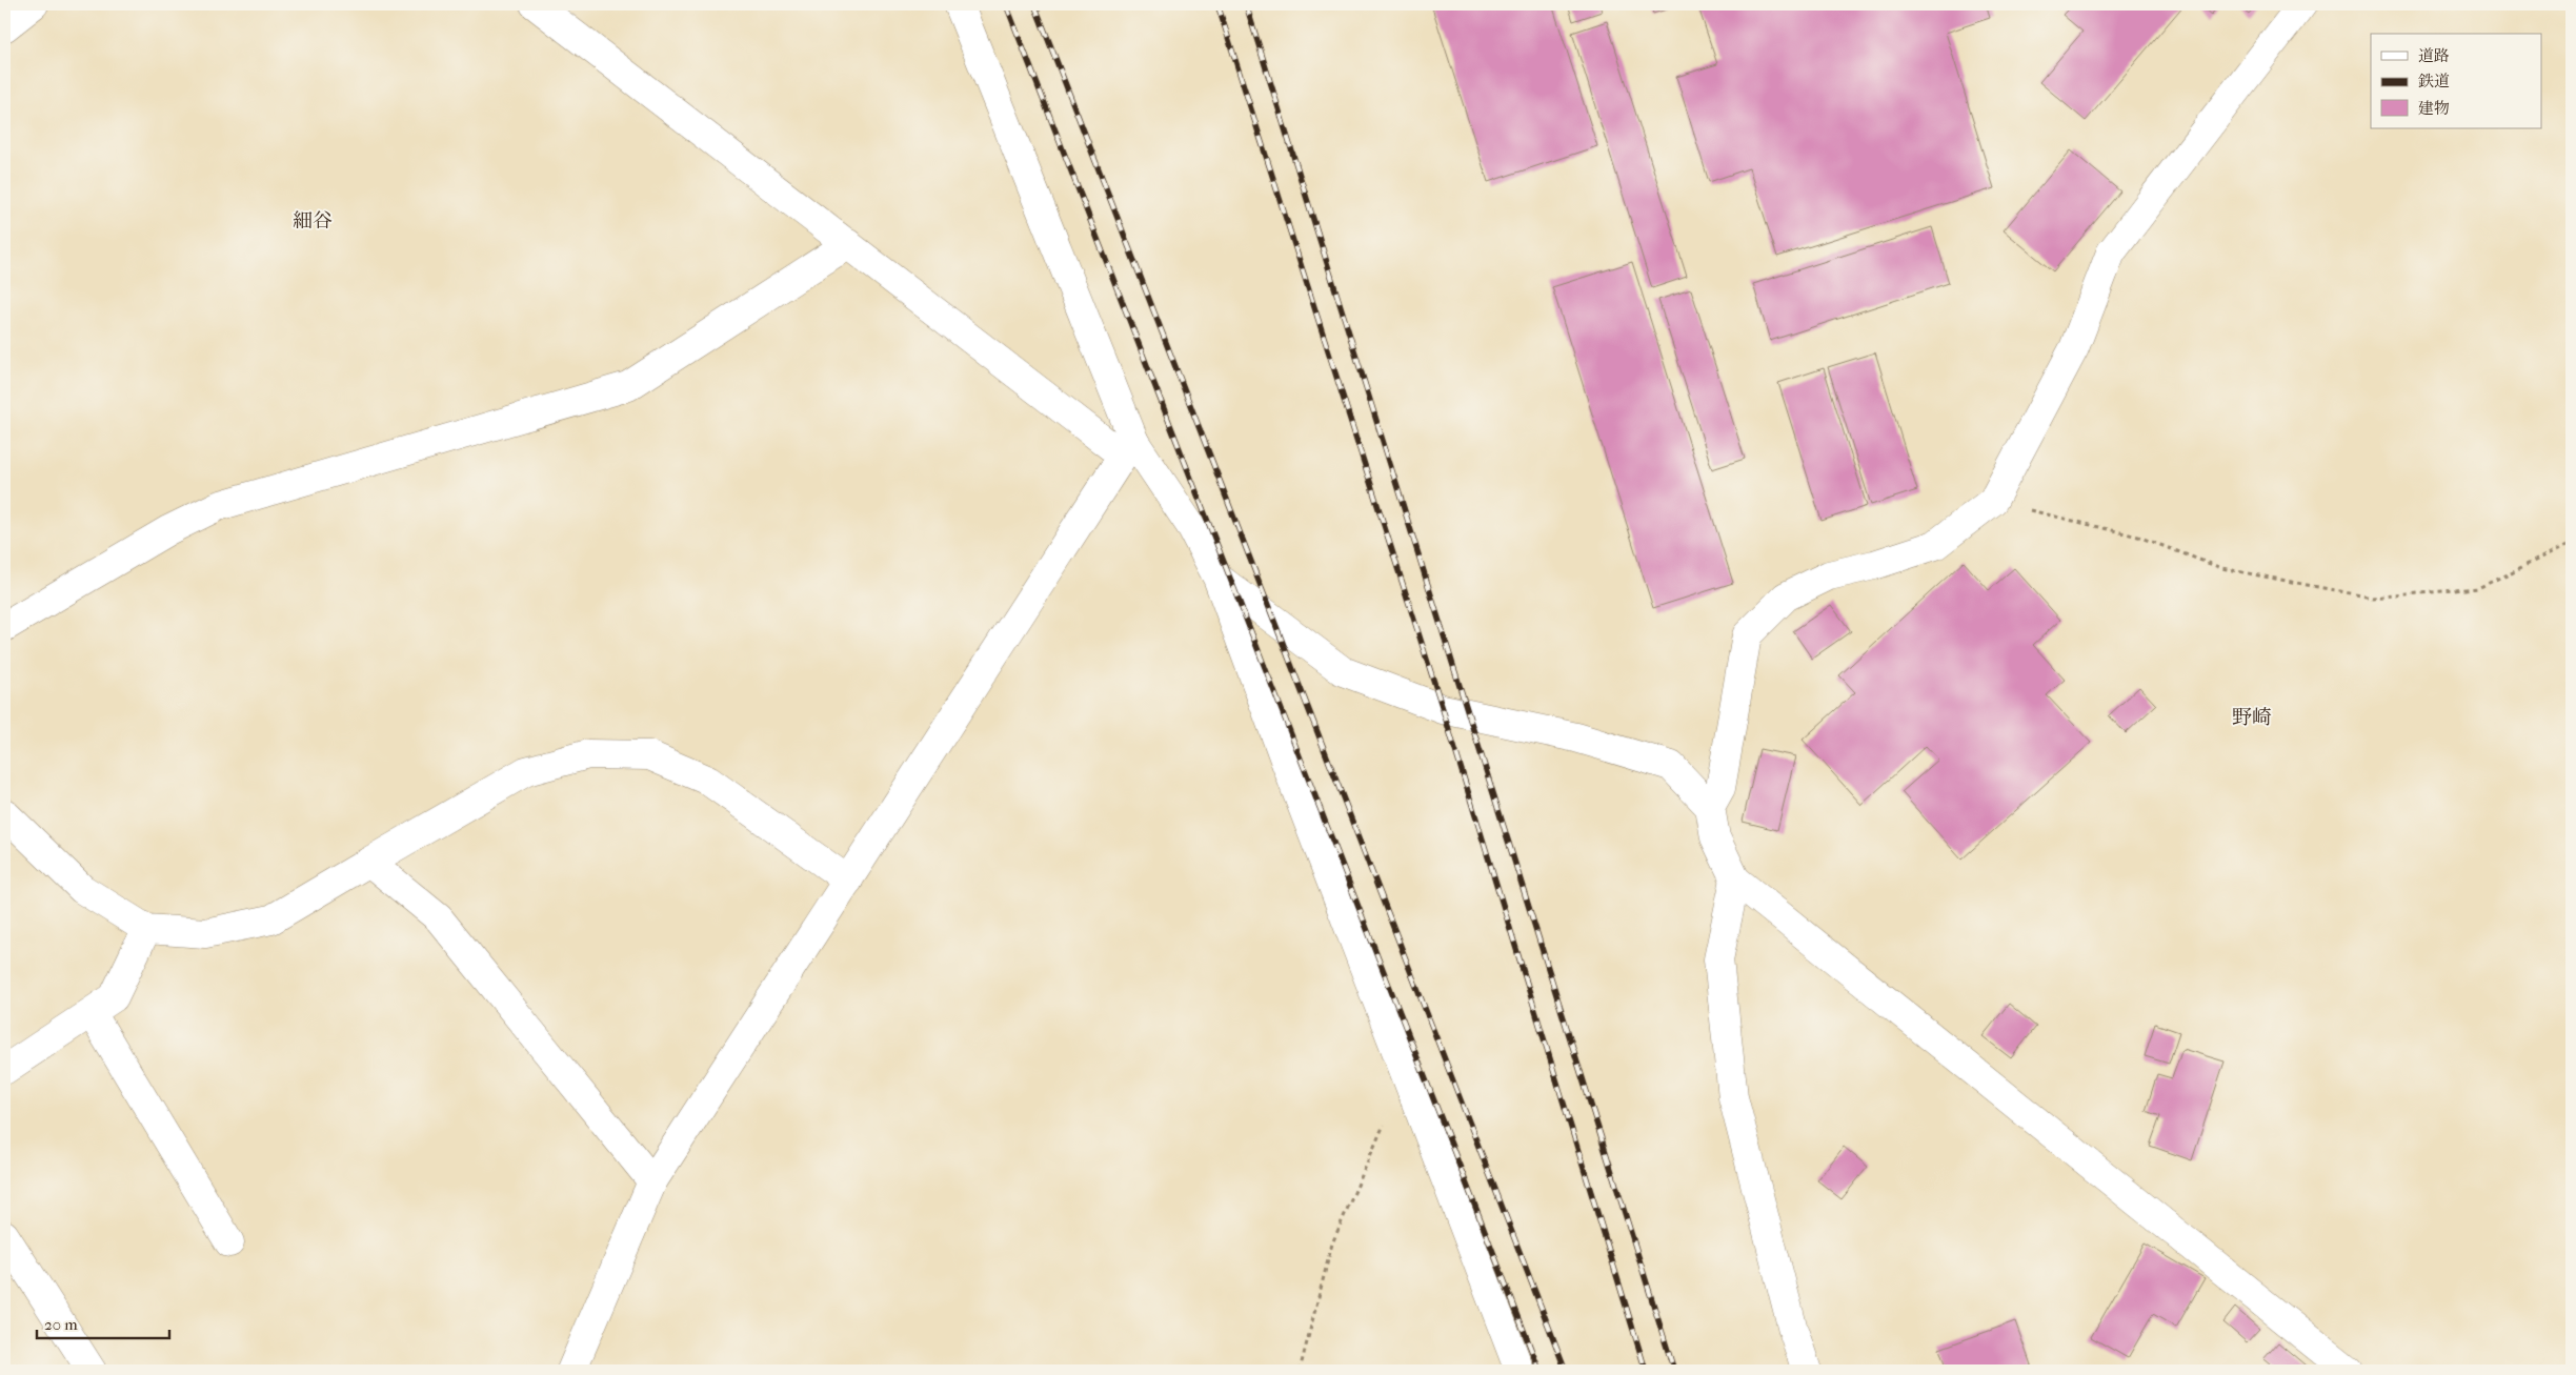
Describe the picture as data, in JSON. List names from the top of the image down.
{
  "districts": ["細谷", "野崎"],
  "legend": ["道路", "鉄道", "建物"],
  "scale_bar": "20 m"
}
